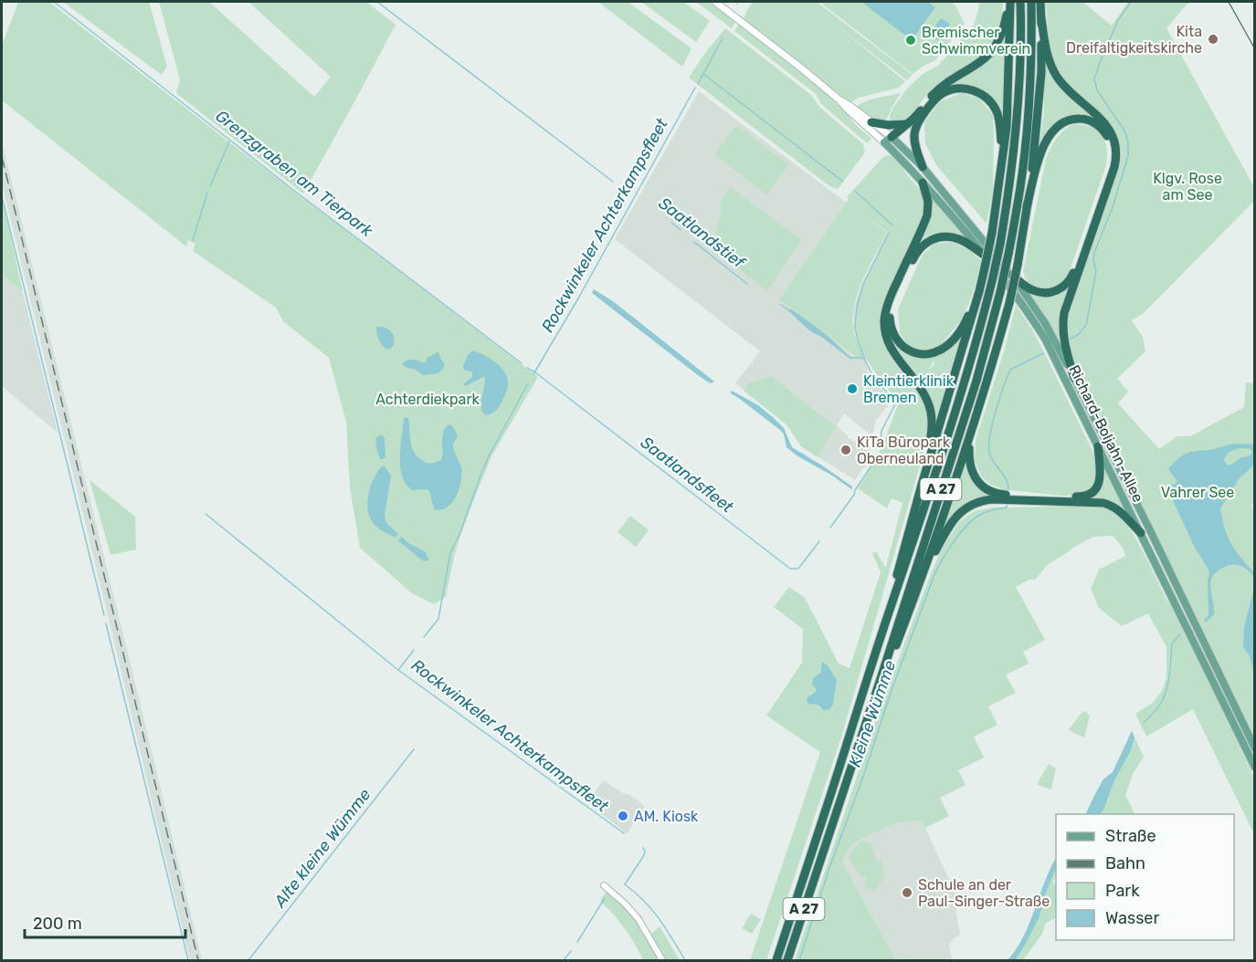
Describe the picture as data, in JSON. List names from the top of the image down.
{
  "streets": {
    "highway": ["A 27"],
    "main road": ["Richard-Boljahn-Allee"]
  },
  "water": [
    "Grenzgraben am Tierpark",
    "Rockwinkeler Achterkampsfleet",
    "Saatlandstief",
    "Saatlandsfleet",
    "Kleine Wümme",
    "Alte kleine Wümme"
  ],
  "parks": ["Klgv. Rose am See", "Achterdiekpark", "Vahrer See"],
  "places": [
    "Kita Dreifaltigkeitskirche",
    "Bremischer Schwimmverein",
    "Kleintierklinik Bremen",
    "KiTa Büropark Oberneuland",
    "AM. Kiosk",
    "Schule an der Paul-Singer-Straße"
  ],
  "legend": [
    "Straße",
    "Bahn",
    "Park",
    "Wasser"
  ],
  "scale_bar": "200 m"
}
